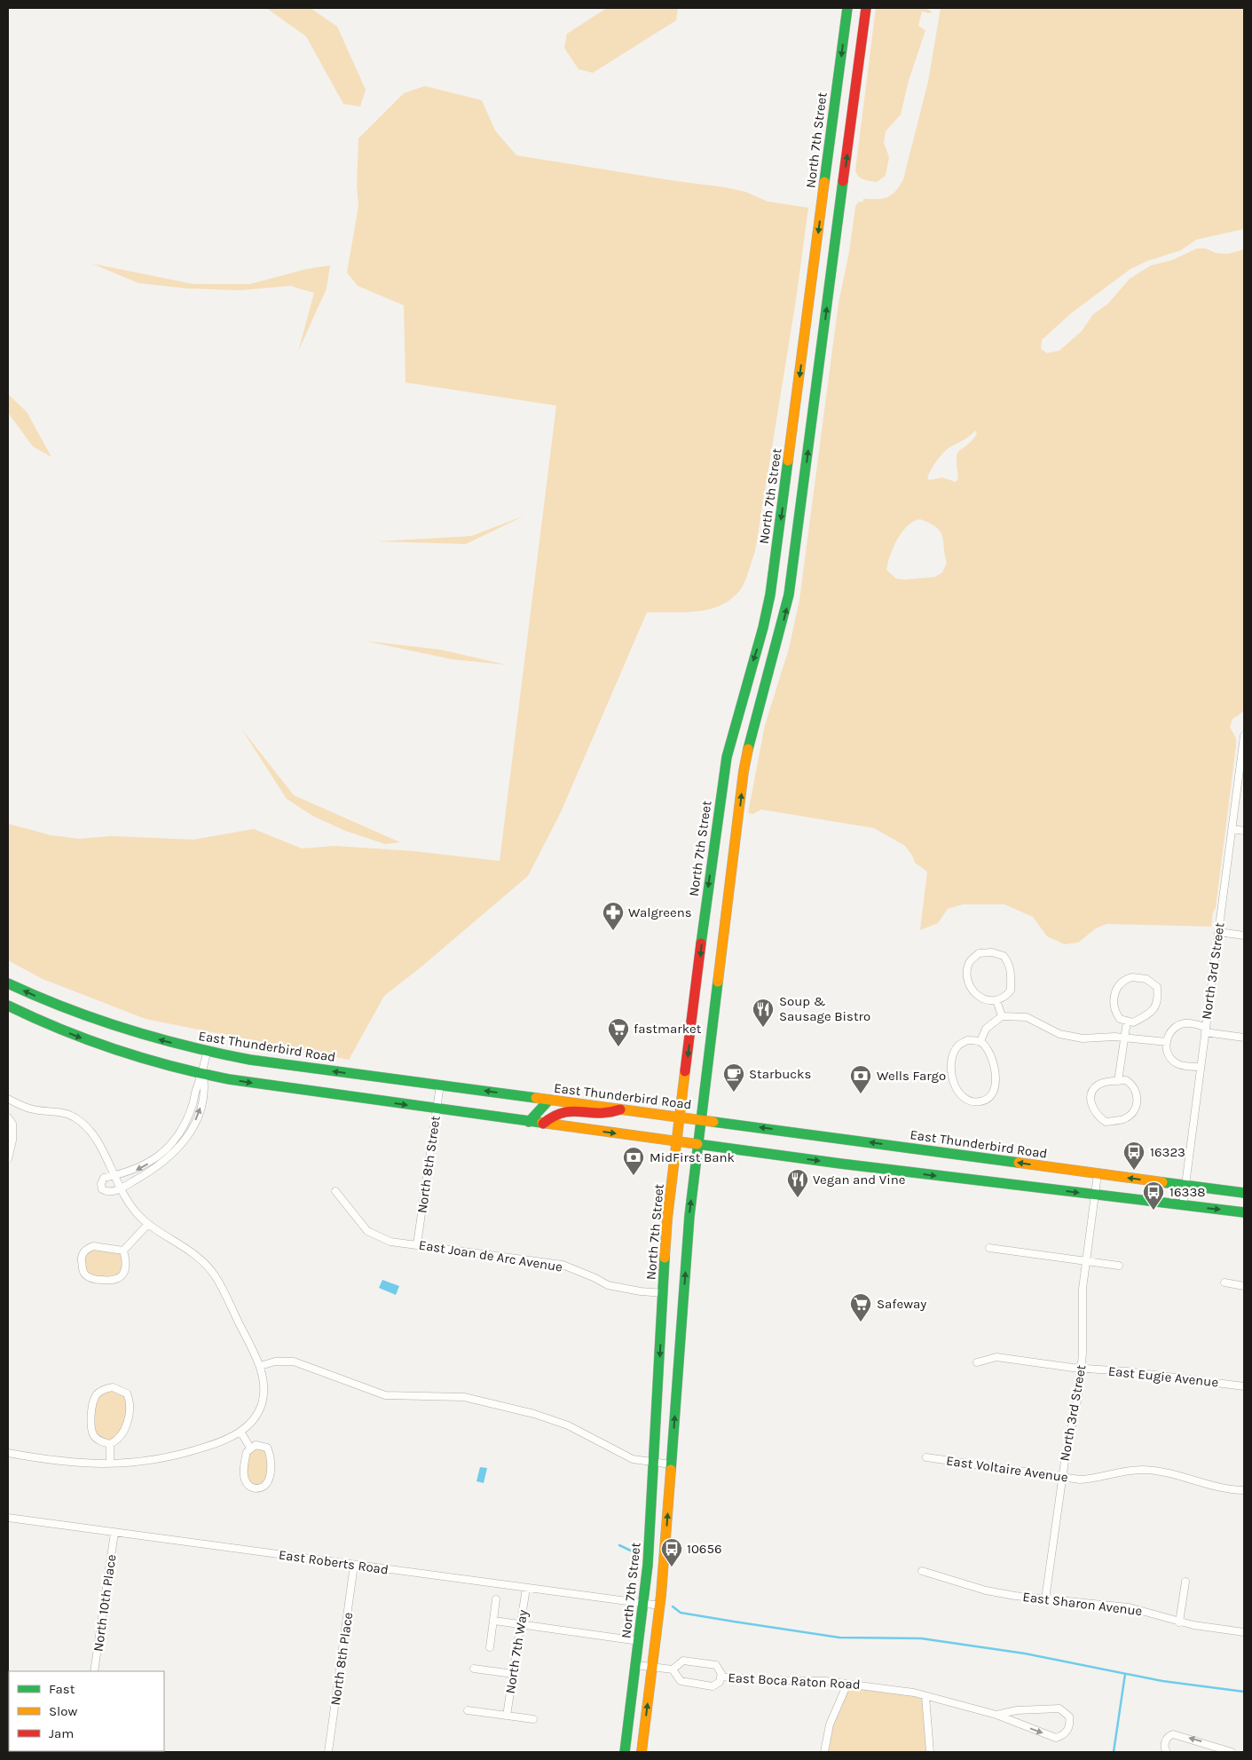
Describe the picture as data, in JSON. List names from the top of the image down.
{
  "streets": {
    "main road": ["North 7th Street", "East Thunderbird Road"],
    "street": [
      "North 3rd Street",
      "North 8th Street",
      "East Joan de Arc Avenue",
      "East Eugie Avenue",
      "East Voltaire Avenue",
      "East Roberts Road",
      "North 10th Place",
      "East Sharon Avenue",
      "North 7th Way",
      "North 8th Place",
      "East Boca Raton Road"
    ]
  },
  "crossings": [
    ["North 7th Street", "East Thunderbird Road"],
    ["North 7th Street", "East Joan de Arc Avenue"],
    ["North 7th Street", "East Roberts Road"],
    ["North 7th Street", "East Boca Raton Road"],
    ["North 3rd Street", "East Thunderbird Road"],
    ["North 3rd Street", "East Eugie Avenue"],
    ["North 3rd Street", "East Voltaire Avenue"],
    ["North 3rd Street", "East Sharon Avenue"],
    ["East Thunderbird Road", "North 8th Street"],
    ["North 8th Street", "East Joan de Arc Avenue"],
    ["East Roberts Road", "North 10th Place"],
    ["East Roberts Road", "North 7th Way"],
    ["East Roberts Road", "North 8th Place"]
  ],
  "places": {
    "pharmacy": ["Walgreens"],
    "restaurant": ["Soup & Sausage Bistro", "Vegan and Vine"],
    "supermarket": ["fastmarket", "Safeway"],
    "cafe": ["Starbucks"],
    "bank": ["Wells Fargo", "MidFirst Bank"],
    "bus stop": ["16323", "16338", "10656"]
  },
  "legend": ["Fast", "Slow", "Jam"]
}
